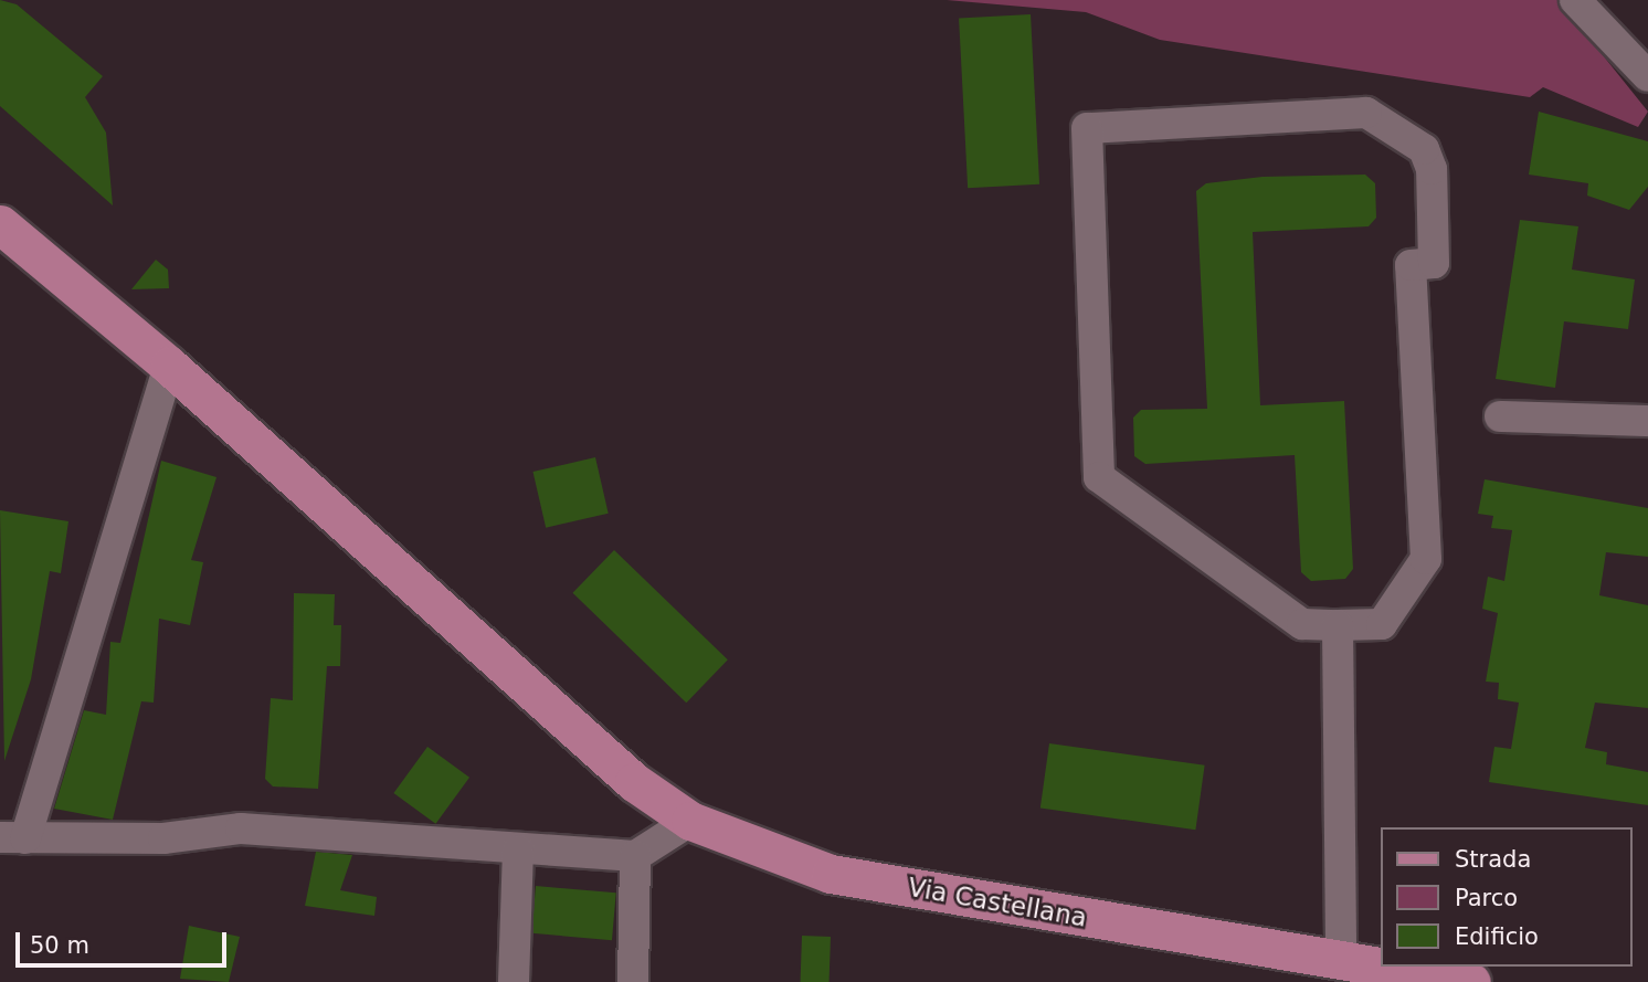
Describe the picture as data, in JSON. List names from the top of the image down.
{
  "streets": {
    "main road": ["Via Castellana"]
  },
  "legend": ["Strada", "Parco", "Edificio"],
  "scale_bar": "50 m"
}
